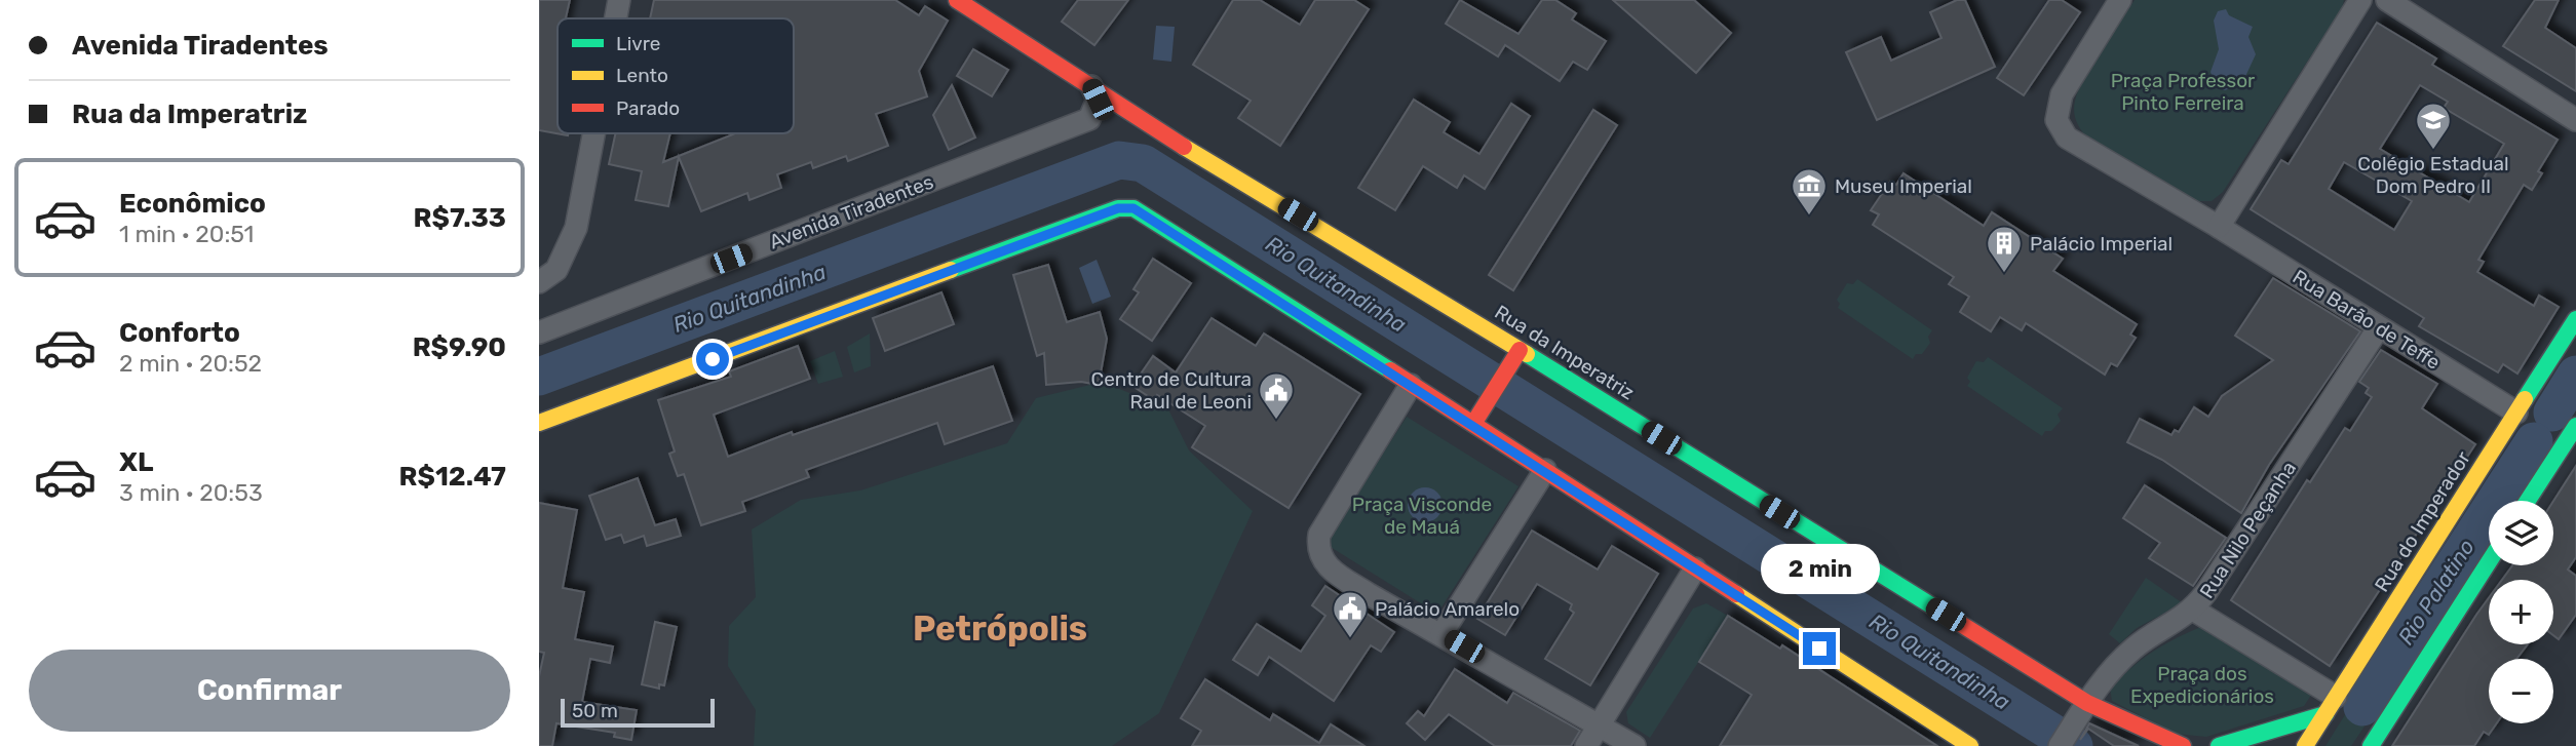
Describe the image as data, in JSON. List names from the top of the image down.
{
  "streets": {
    "main road": ["Rua da Imperatriz", "Rua do Imperador"],
    "street": ["Avenida Tiradentes", "Rua Barão de Teffe", "Rua Nilo Peçanha"]
  },
  "crossings": [
    ["Avenida Tiradentes", "Rua da Imperatriz"],
    ["Rua Barão de Teffe", "Rua do Imperador"],
    ["Rua Barão de Teffe", "Rua Nilo Peçanha"],
    ["Rua da Imperatriz", "Rua Nilo Peçanha"]
  ],
  "districts": ["Petrópolis"],
  "water": ["Rio Quitandinha", "Rio Palatino"],
  "parks": ["Praça Professor Pinto Ferreira", "Praça Visconde de Mauá", "Praça dos Expedicionários"],
  "places": {
    "school or university": ["Colégio Estadual Dom Pedro II"],
    "museum": ["Museu Imperial"],
    "building": ["Palácio Imperial"],
    "public building": ["Centro de Cultura Raul de Leoni", "Palácio Amarelo"]
  },
  "legend": ["Livre", "Lento", "Parado"],
  "scale_bar": "50 m",
  "page": {
    "banner": ["Avenida Tiradentes", "Rua da Imperatriz"],
    "list": [
      {
        "name": "Econômico",
        "note": "1 min · 20:51",
        "value": "R$7.33"
      },
      {
        "name": "Conforto",
        "note": "2 min · 20:52",
        "value": "R$9.90"
      },
      {
        "name": "XL",
        "note": "3 min · 20:53",
        "value": "R$12.47"
      }
    ],
    "map_buttons": ["+", "−"],
    "bubble": "2 min",
    "buttons": "Confirmar",
    "scale": "50 m"
  }
}
